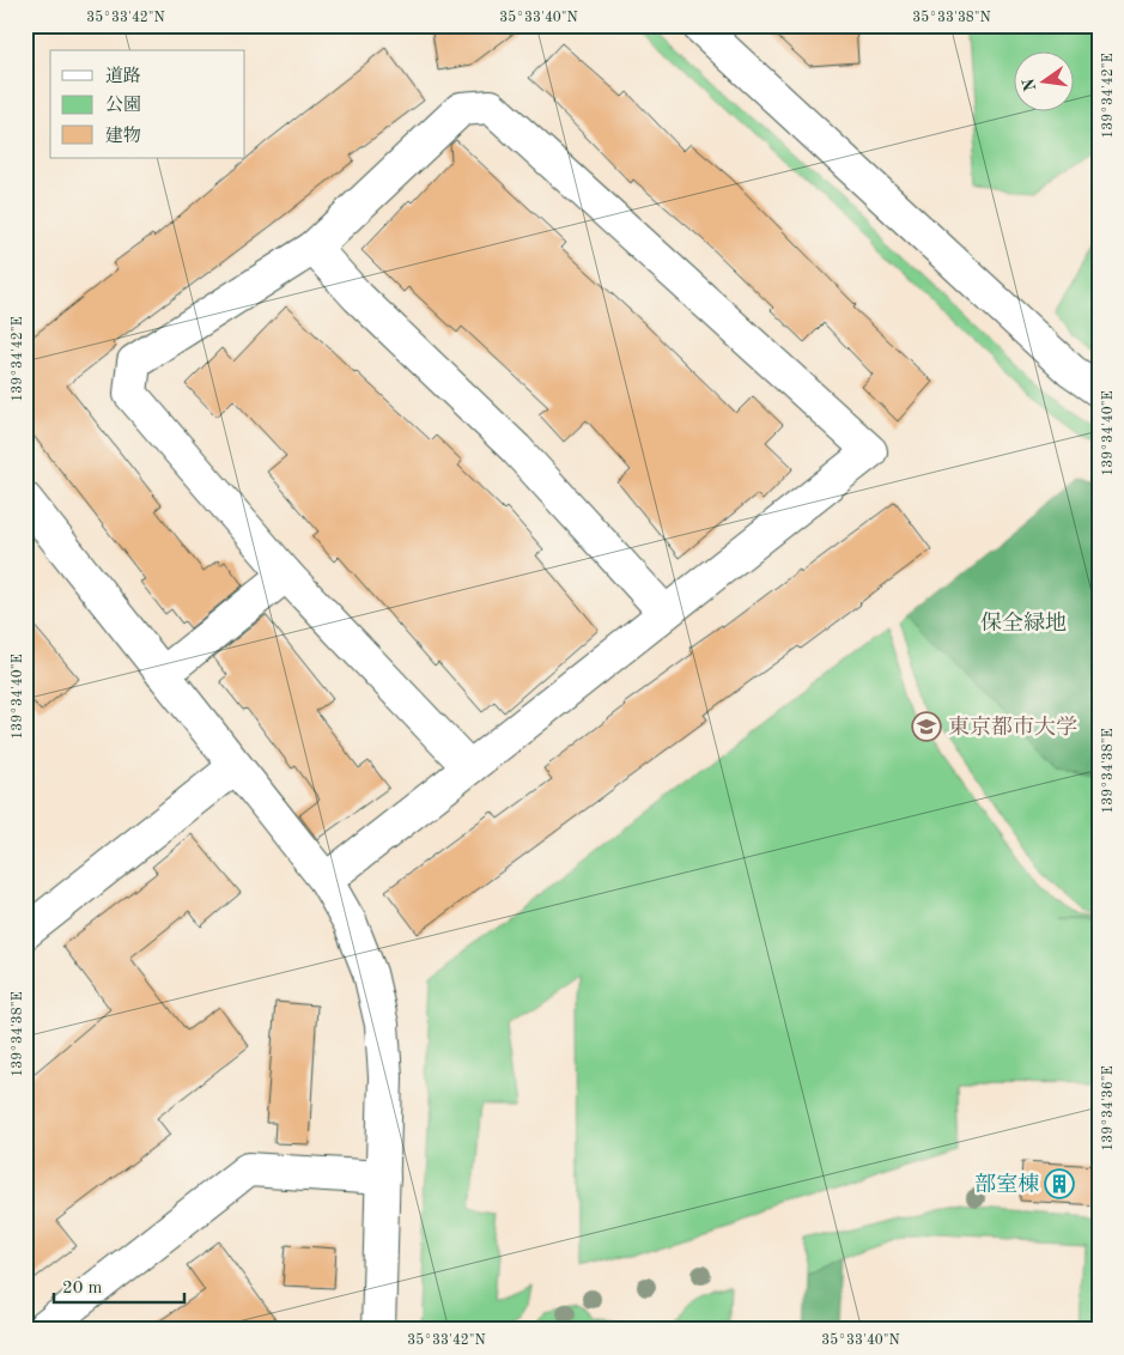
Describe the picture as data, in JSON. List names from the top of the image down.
{
  "parks": ["保全緑地"],
  "places": {
    "school or university": ["東京都市大学"],
    "building": ["部室棟"]
  },
  "legend": ["道路", "公園", "建物"],
  "scale_bar": "20 m",
  "north": "left",
  "coordinates": [
    "35°33'42\"N",
    "35°33'40\"N",
    "35°33'38\"N",
    "139°34'42\"E",
    "139°34'40\"E",
    "139°34'38\"E",
    "139°34'36\"E"
  ]
}
